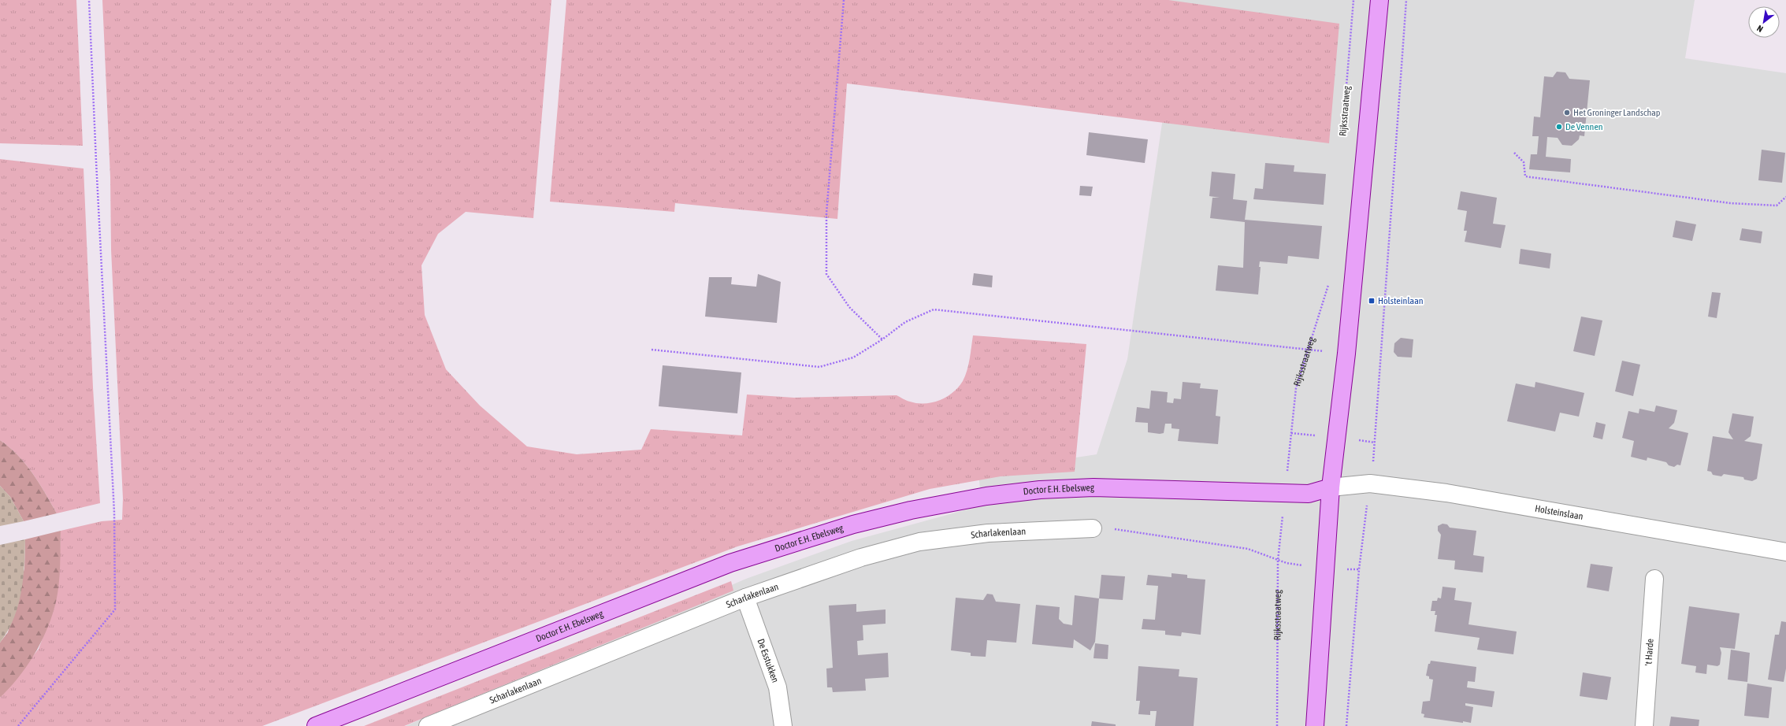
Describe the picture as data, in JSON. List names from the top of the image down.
{
  "streets": {
    "main road": ["Doctor E.H. Ebelsweg"],
    "street": [
      "Holsteinslaan",
      "Scharlakenlaan",
      "'t Harde",
      "De Esstukken"
    ],
    "path": ["Rijksstraatweg"]
  },
  "crossings": [
    ["Rijksstraatweg", "Doctor E.H. Ebelsweg"],
    ["Doctor E.H. Ebelsweg", "Holsteinslaan"],
    ["Scharlakenlaan", "De Esstukken"]
  ],
  "places": {
    "other": ["Het Groninger Landschap", "De Vennen"],
    "transit": ["Holsteinlaan"]
  },
  "north": "bottom left"
}
